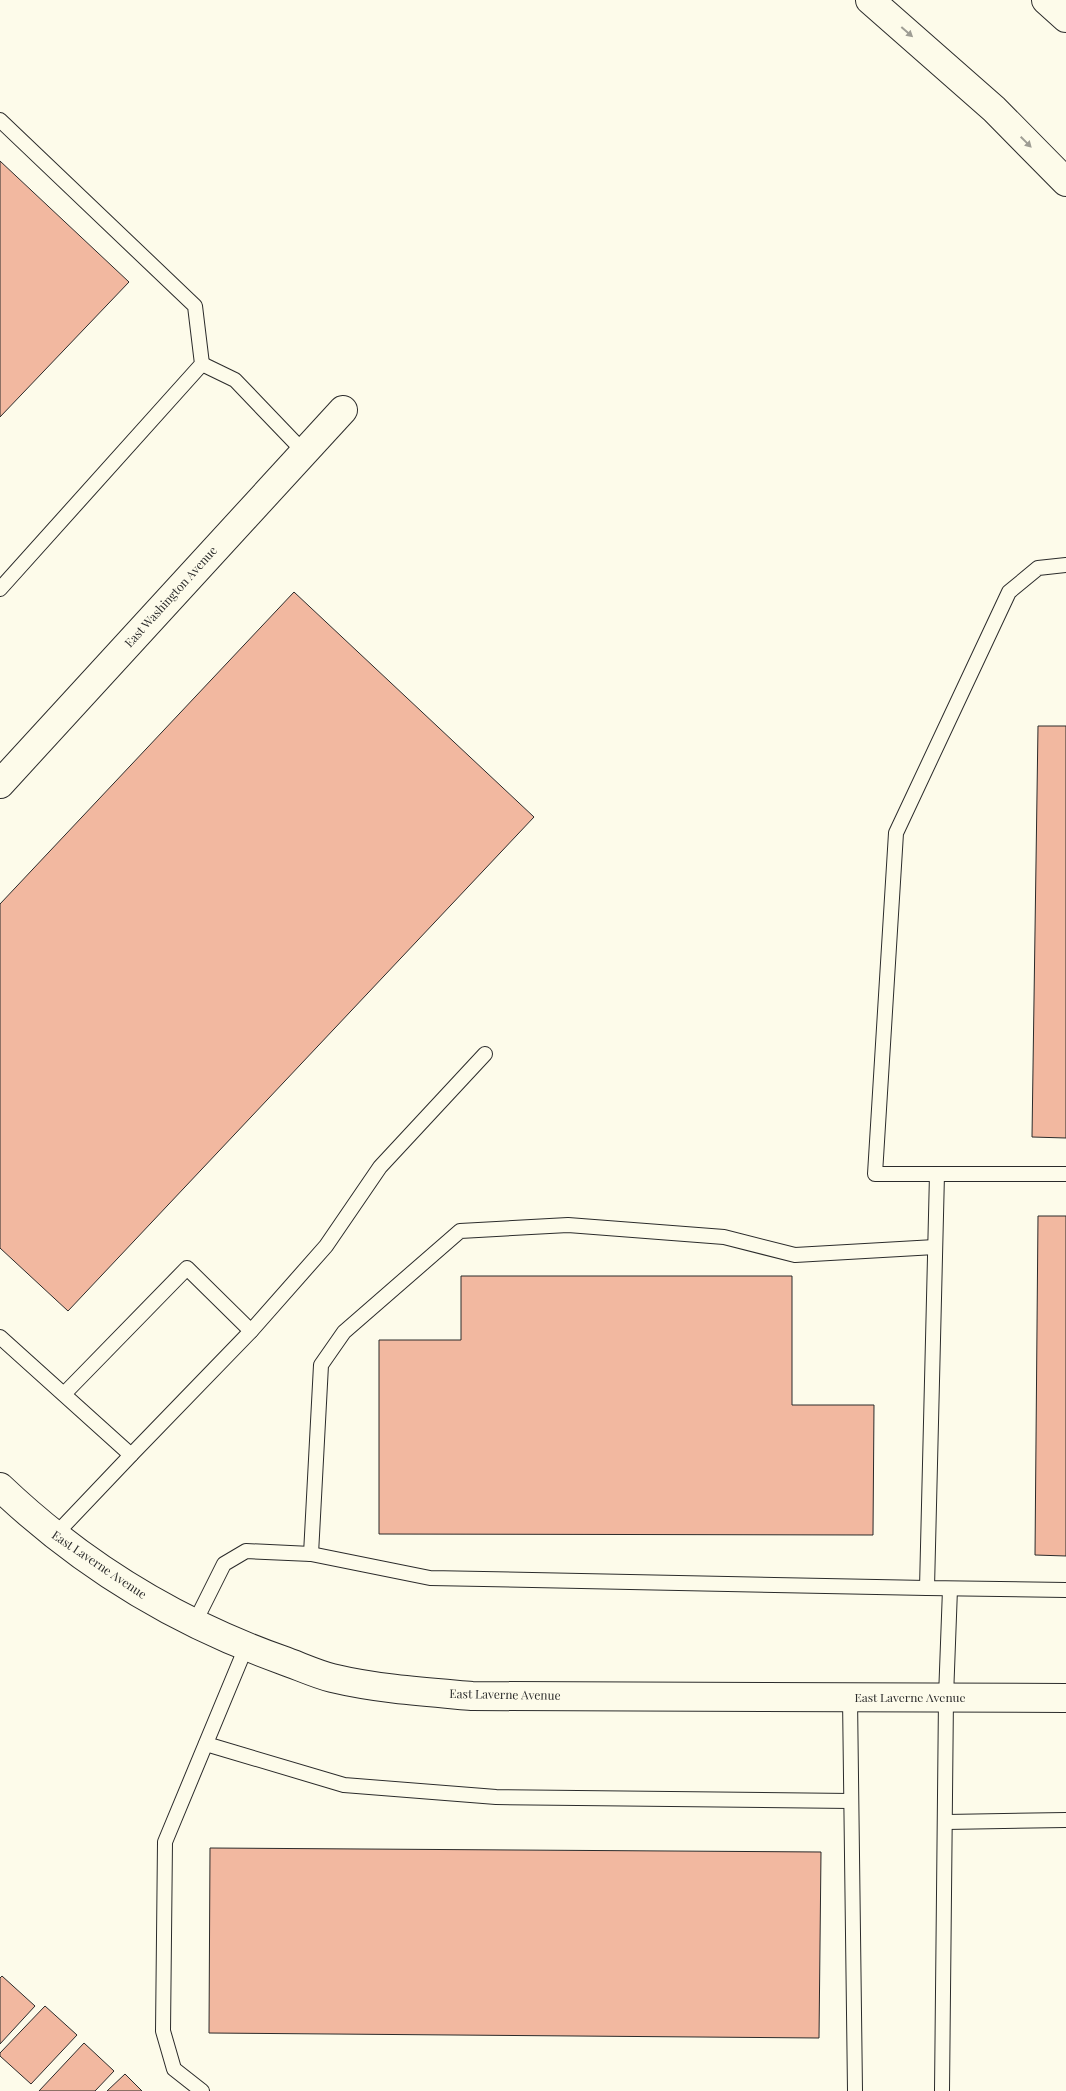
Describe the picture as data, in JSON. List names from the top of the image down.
{
  "streets": {
    "main road": ["East Washington Avenue", "East Laverne Avenue"]
  }
}
